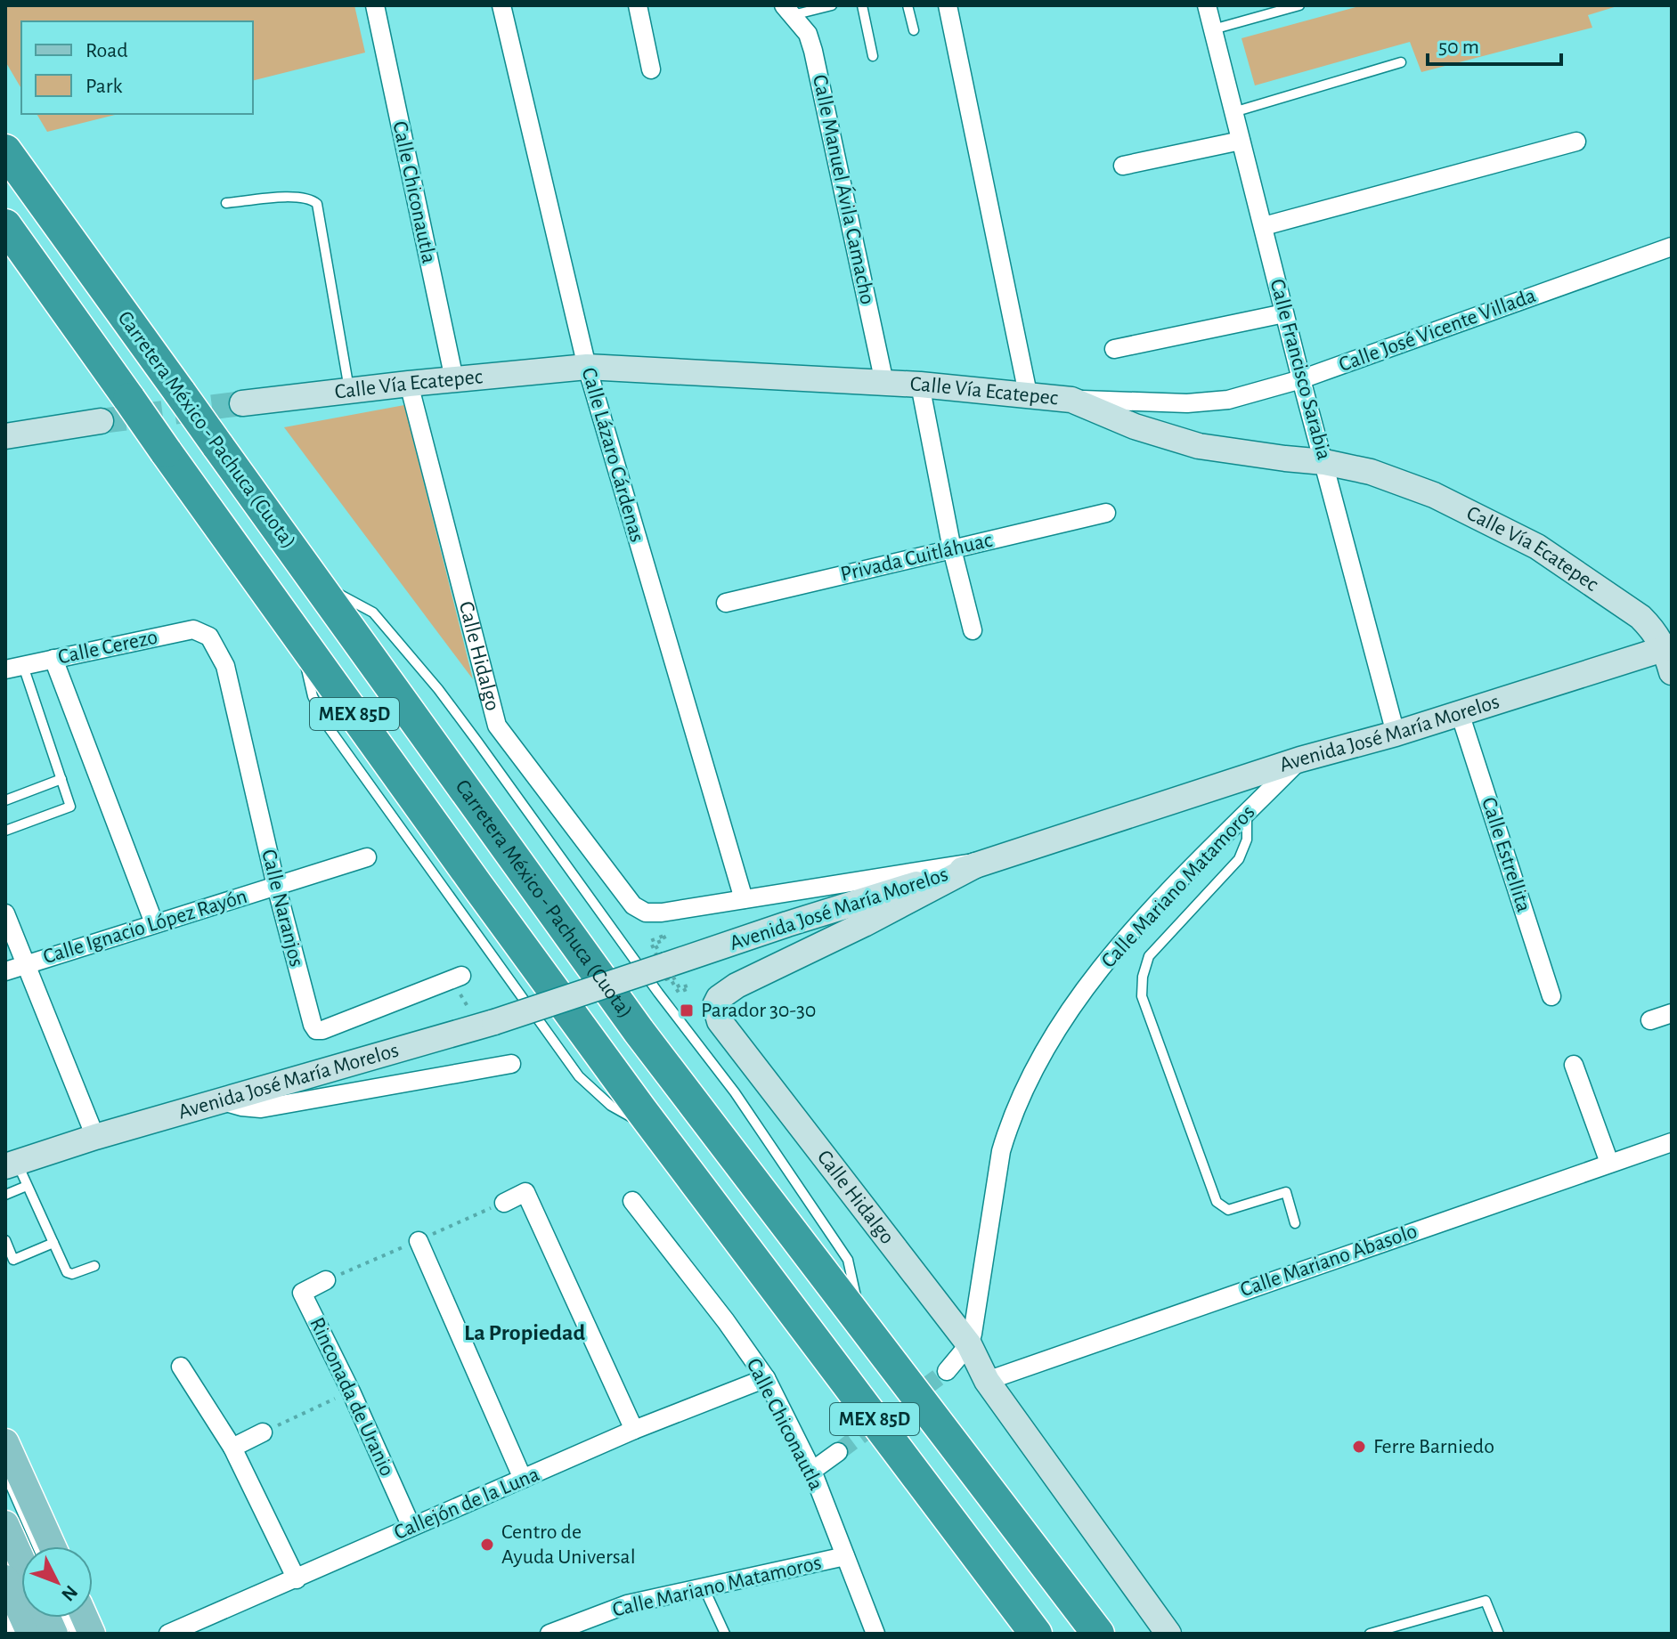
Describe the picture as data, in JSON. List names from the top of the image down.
{
  "streets": {
    "highway": ["Carretera México - Pachuca (Cuota)", "MEX 85D"],
    "main road": ["Calle Vía Ecatepec", "Calle Hidalgo", "Avenida José María Morelos"],
    "street": [
      "Calle Manuel Ávila Camacho",
      "Calle Chiconautla",
      "Calle José Vicente Villada",
      "Calle Francisco Sarabia",
      "Calle Lázaro Cárdenas",
      "Privada Cuitláhuac",
      "Calle Cerezo",
      "Calle Estrellita",
      "Calle Mariano Matamoros",
      "Calle Naranjos",
      "Calle Ignacio López Rayón",
      "Calle Mariano Abasolo",
      "Rinconada de Uranio",
      "Callejón de la Luna"
    ]
  },
  "crossings": [
    ["Calle Manuel Ávila Camacho", "Calle Vía Ecatepec"],
    ["Calle Chiconautla", "Calle Vía Ecatepec"],
    ["Calle Chiconautla", "Calle Mariano Matamoros"],
    ["Calle Chiconautla", "Callejón de la Luna"],
    ["Calle José Vicente Villada", "Calle Francisco Sarabia"],
    ["Calle José Vicente Villada", "Calle Vía Ecatepec"],
    ["Calle Francisco Sarabia", "Calle Vía Ecatepec"],
    ["Calle Francisco Sarabia", "Avenida José María Morelos"],
    ["Calle Vía Ecatepec", "Calle Lázaro Cárdenas"],
    ["Calle Vía Ecatepec", "Calle Hidalgo"],
    ["Calle Vía Ecatepec", "Avenida José María Morelos"],
    ["Calle Lázaro Cárdenas", "Calle Hidalgo"],
    ["Calle Cerezo", "Calle Naranjos"],
    ["Calle Hidalgo", "Avenida José María Morelos"],
    ["Calle Hidalgo", "Calle Mariano Matamoros"],
    ["Calle Hidalgo", "Calle Mariano Abasolo"],
    ["Avenida José María Morelos", "Calle Estrellita"],
    ["Avenida José María Morelos", "Calle Mariano Matamoros"],
    ["Calle Naranjos", "Calle Ignacio López Rayón"],
    ["Rinconada de Uranio", "Callejón de la Luna"]
  ],
  "districts": ["La Propiedad"],
  "places": {
    "transit": ["Parador 30-30"],
    "other": ["Ferre Barniedo", "Centro de Ayuda Universal"]
  },
  "legend": ["Road", "Park"],
  "scale_bar": "50 m",
  "north": "bottom right"
}
